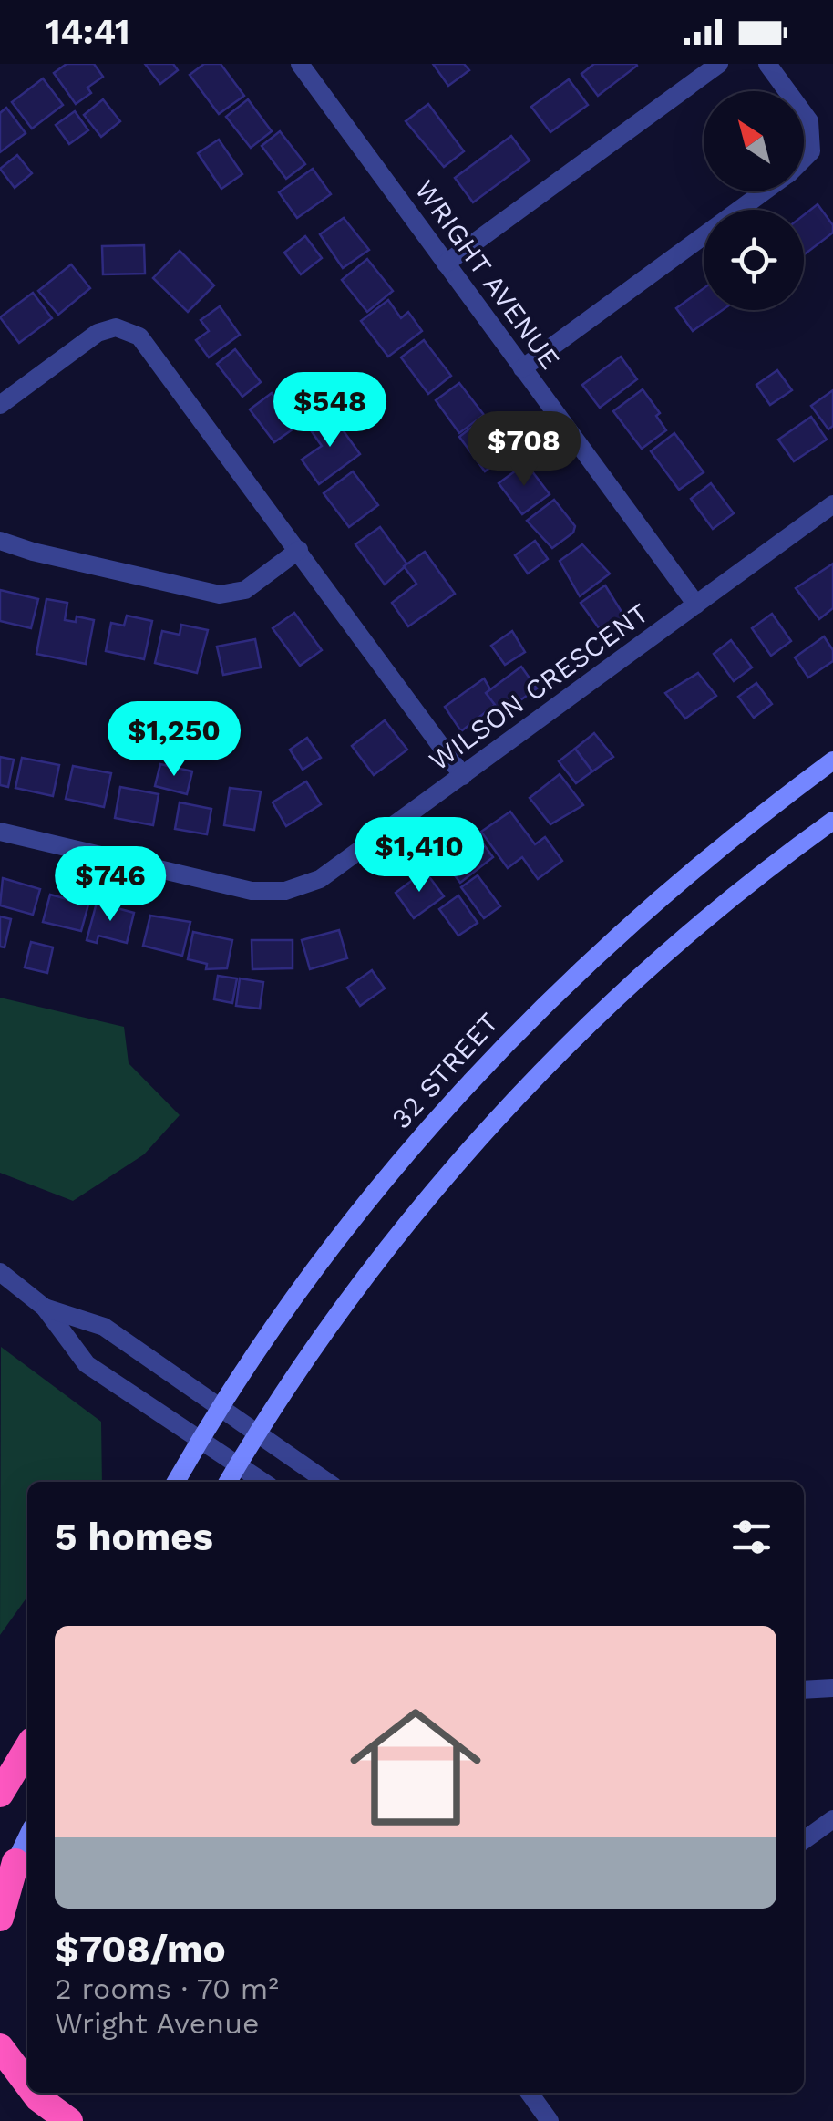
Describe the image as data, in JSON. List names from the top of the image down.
{
  "streets": {
    "main road": ["32 STREET"],
    "street": ["WRIGHT AVENUE", "WILSON CRESCENT"]
  },
  "crossings": [
    ["WRIGHT AVENUE", "WILSON CRESCENT"]
  ],
  "north": "top left",
  "page": {
    "status": "14:41",
    "price": [
      "$548",
      "$708",
      "$1,250",
      "$1,410",
      "$746"
    ],
    "heading": "5 homes",
    "list": [
      {
        "name": "$708/mo",
        "note": "2 rooms · 70 m² · Wright Avenue"
      }
    ]
  }
}
